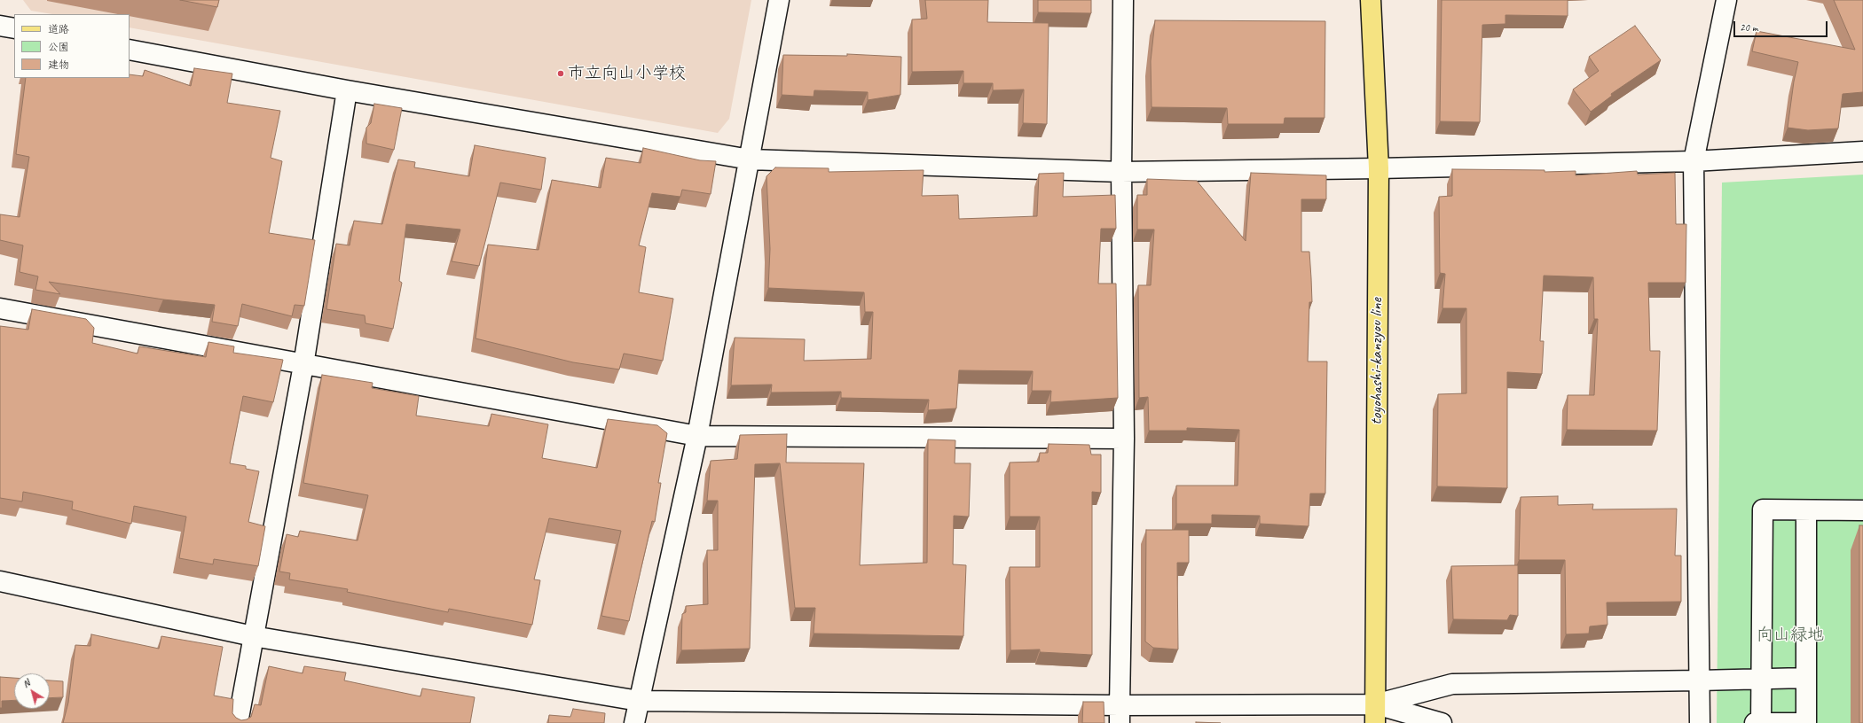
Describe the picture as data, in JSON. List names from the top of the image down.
{
  "streets": {
    "main road": ["toyohashi-kanzyou line"]
  },
  "parks": ["向山緑地"],
  "places": ["市立向山小学校"],
  "legend": ["道路", "公園", "建物"],
  "scale_bar": "20 m",
  "north": "top left"
}
